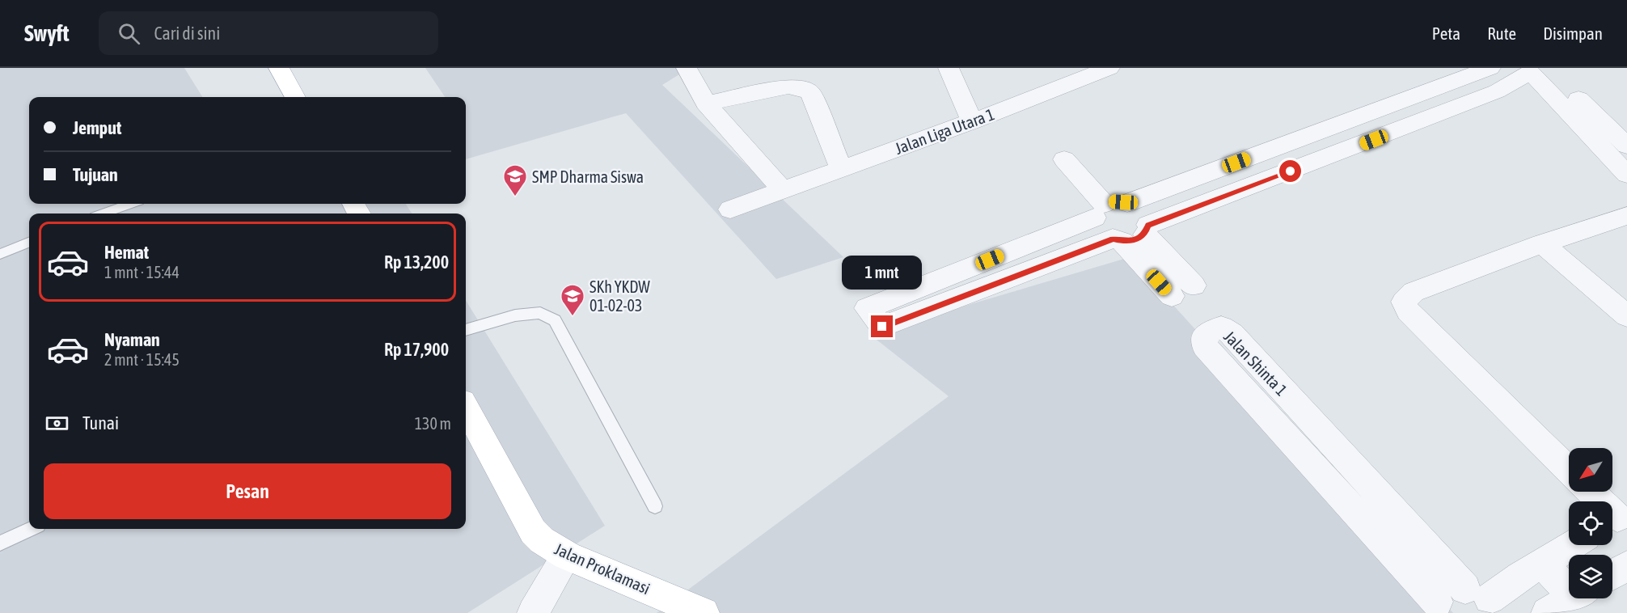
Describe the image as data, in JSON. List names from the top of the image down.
{
  "streets": {
    "main road": ["Jalan Proklamasi"],
    "street": ["Jalan Liga Utara 1", "Jalan Shinta 1"]
  },
  "places": {
    "school or university": ["SMP Dharma Siswa", "SKh YKDW 01-02-03"]
  },
  "north": "bottom left",
  "page": {
    "header": "Swyft",
    "search": "Cari di sini",
    "nav": ["Peta", "Rute", "Disimpan"],
    "banner": ["Jemput", "Tujuan"],
    "list": [
      {
        "name": "Hemat",
        "note": "1 mnt · 15:44",
        "value": "Rp 13,200"
      },
      {
        "name": "Nyaman",
        "note": "2 mnt · 15:45",
        "value": "Rp 17,900"
      }
    ],
    "bubble": "1 mnt",
    "pay": ["Tunai", "130 m"],
    "buttons": "Pesan"
  }
}
